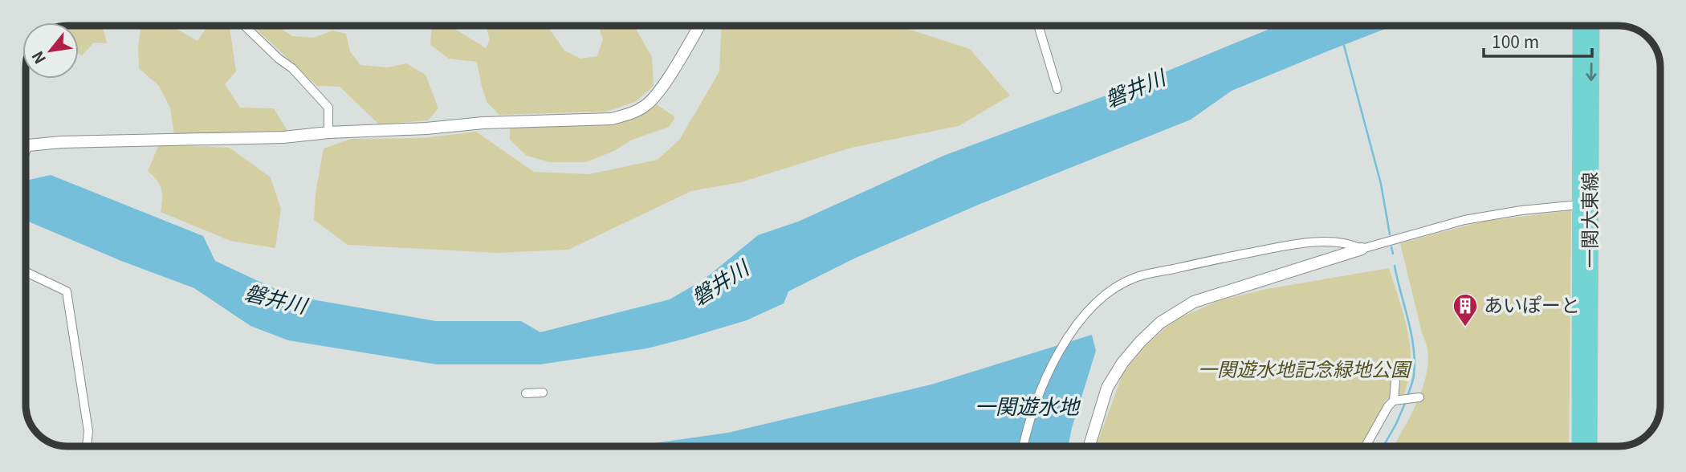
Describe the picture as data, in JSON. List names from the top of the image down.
{
  "streets": {
    "main road": ["一関大東線"]
  },
  "water": ["磐井川", "一関遊水地"],
  "parks": ["一関遊水地記念緑地公園"],
  "places": {
    "building": ["あいぽーと"]
  },
  "scale_bar": "100 m",
  "north": "bottom left"
}
